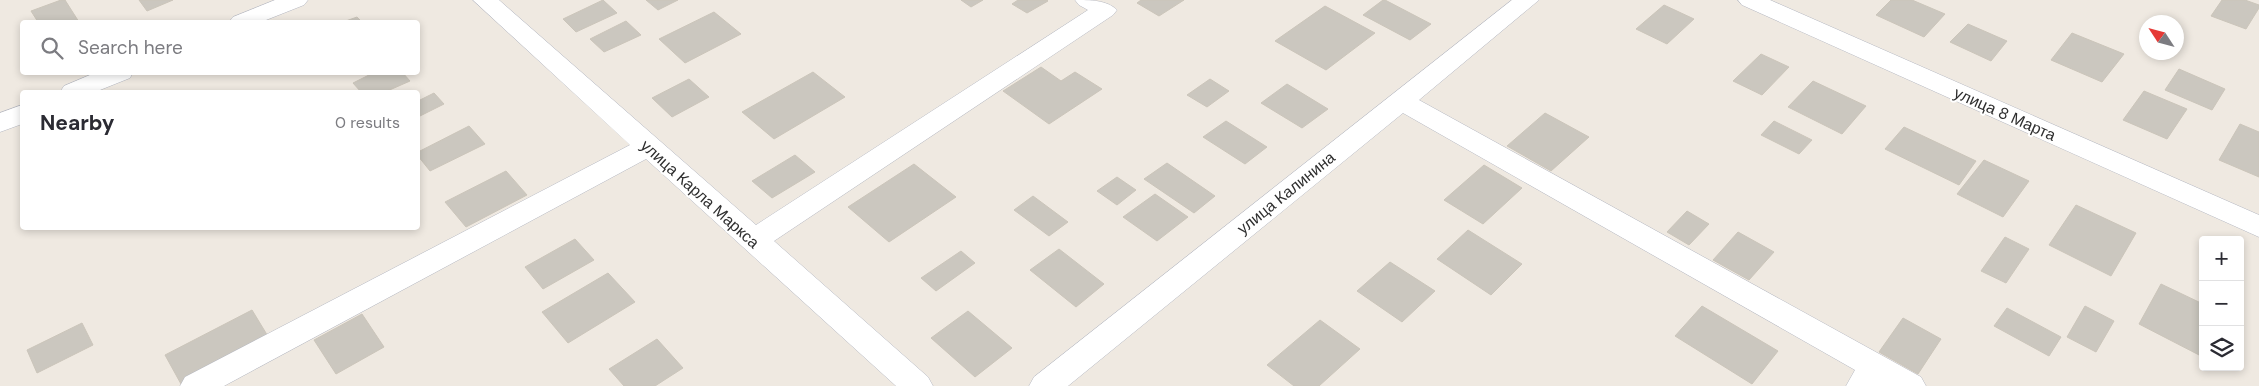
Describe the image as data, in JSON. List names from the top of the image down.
{
  "streets": {
    "street": ["улица 8 Марта", "улица Калинина", "улица Карла Маркса"]
  },
  "north": "top left",
  "page": {
    "search": "Search here",
    "heading": ["Nearby", "0 results"],
    "map_buttons": ["+", "−"]
  }
}
